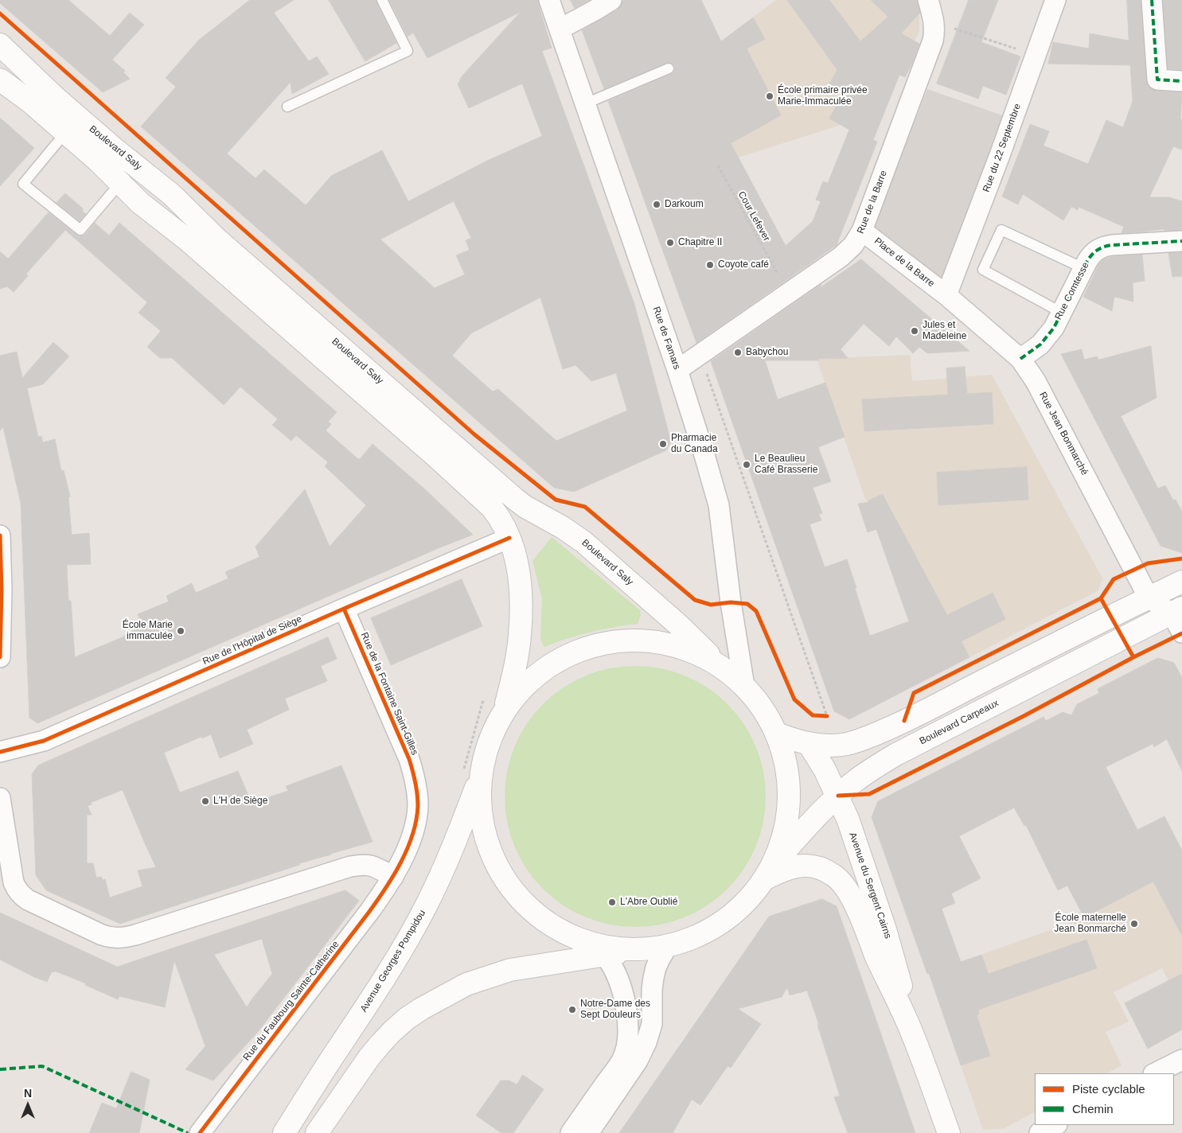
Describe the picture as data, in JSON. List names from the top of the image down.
{
  "streets": {
    "main road": [
      "Boulevard Saly",
      "Boulevard Carpeaux",
      "Avenue du Sergent Cairns",
      "Avenue Georges Pompidou"
    ],
    "street": [
      "Rue du 22 Septembre",
      "Rue de la Barre",
      "Place de la Barre",
      "Rue Comtesse",
      "Rue de Famars",
      "Rue Jean Bonmarché",
      "Rue de l'Hôpital de Siège",
      "Rue de la Fontaine Saint-Gilles",
      "Rue du Faubourg Sainte-Catherine"
    ],
    "path": ["Cour Lefever"]
  },
  "crossings": [
    ["Boulevard Saly", "Rue de l'Hôpital de Siège"],
    ["Rue du 22 Septembre", "Place de la Barre"],
    ["Rue du 22 Septembre", "Rue Jean Bonmarché"],
    ["Rue de la Barre", "Place de la Barre"],
    ["Rue de la Barre", "Rue de Famars"],
    ["Place de la Barre", "Rue Jean Bonmarché"],
    ["Rue Comtesse", "Rue Jean Bonmarché"],
    ["Rue de l'Hôpital de Siège", "Rue de la Fontaine Saint-Gilles"],
    ["Rue de la Fontaine Saint-Gilles", "Rue du Faubourg Sainte-Catherine"],
    ["Boulevard Carpeaux", "Avenue du Sergent Cairns"]
  ],
  "places": [
    "École primaire privée Marie-Immaculée",
    "Darkoum",
    "Chapitre II",
    "Coyote café",
    "Jules et Madeleine",
    "Babychou",
    "Pharmacie du Canada",
    "Le Beaulieu Café Brasserie",
    "École Marie immaculée",
    "L'H de Siège",
    "L'Abre Oublié",
    "École maternelle Jean Bonmarché",
    "Notre-Dame des Sept Douleurs"
  ],
  "legend": ["Piste cyclable", "Chemin"],
  "north": "top"
}
